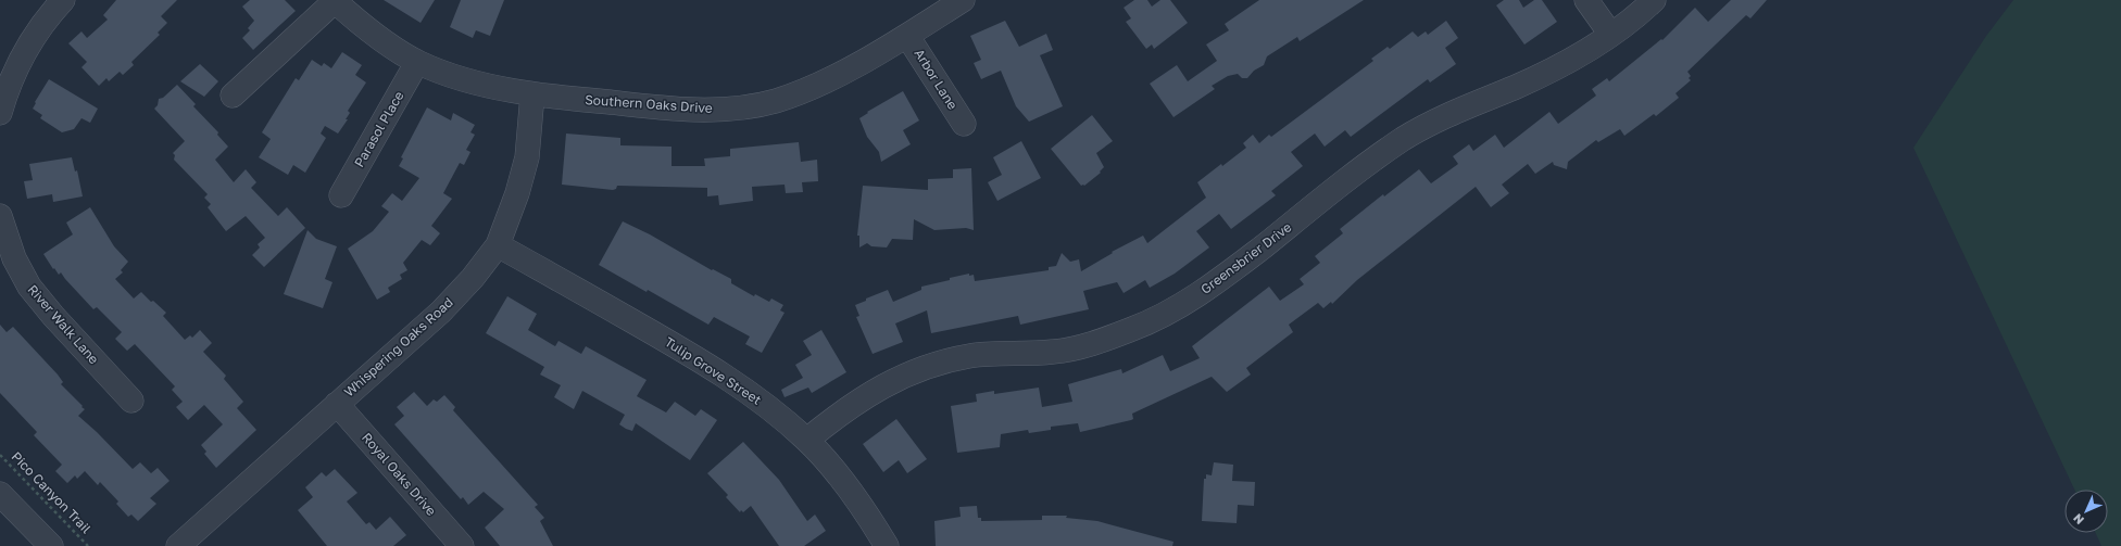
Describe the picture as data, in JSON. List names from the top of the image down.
{
  "streets": {
    "street": [
      "Arbor Lane",
      "Southern Oaks Drive",
      "Parasol Place",
      "Greensbrier Drive",
      "River Walk Lane",
      "Whispering Oaks Road",
      "Tulip Grove Street",
      "Royal Oaks Drive"
    ],
    "path": ["Pico Canyon Trail"]
  },
  "crossings": [
    ["Arbor Lane", "Southern Oaks Drive"],
    ["Southern Oaks Drive", "Parasol Place"],
    ["Southern Oaks Drive", "Whispering Oaks Road"],
    ["Greensbrier Drive", "Tulip Grove Street"],
    ["Whispering Oaks Road", "Tulip Grove Street"],
    ["Whispering Oaks Road", "Royal Oaks Drive"]
  ],
  "north": "bottom left"
}
